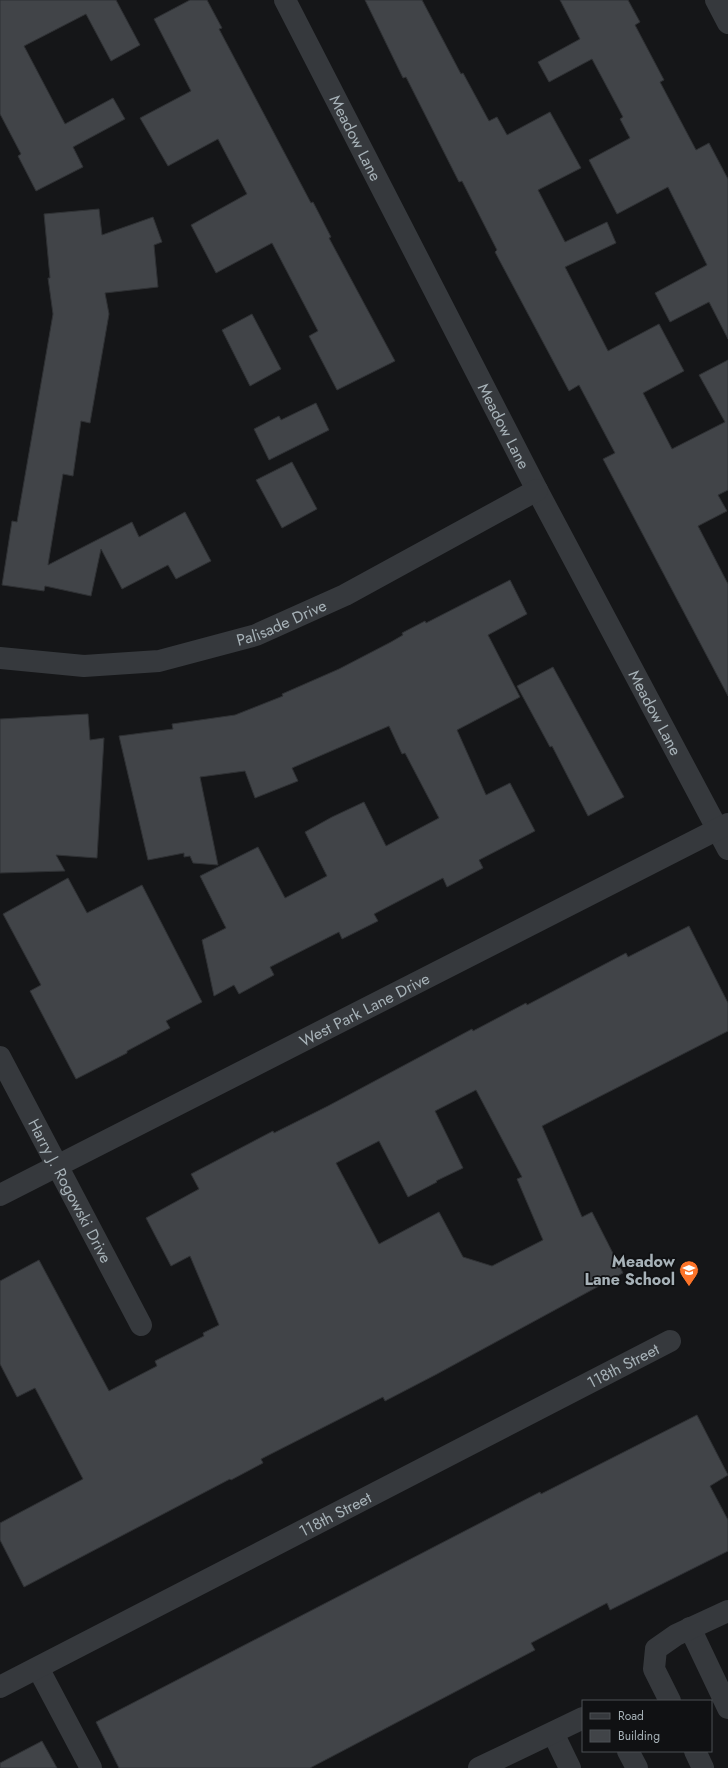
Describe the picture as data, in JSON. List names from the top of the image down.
{
  "streets": {
    "street": [
      "Meadow Lane",
      "Palisade Drive",
      "West Park Lane Drive",
      "Harry J. Rogowski Drive",
      "118th Street"
    ]
  },
  "crossings": [
    ["Meadow Lane", "Palisade Drive"],
    ["Meadow Lane", "West Park Lane Drive"],
    ["West Park Lane Drive", "Harry J. Rogowski Drive"]
  ],
  "places": {
    "school or university": ["Meadow Lane School"]
  },
  "legend": ["Road", "Building"]
}
